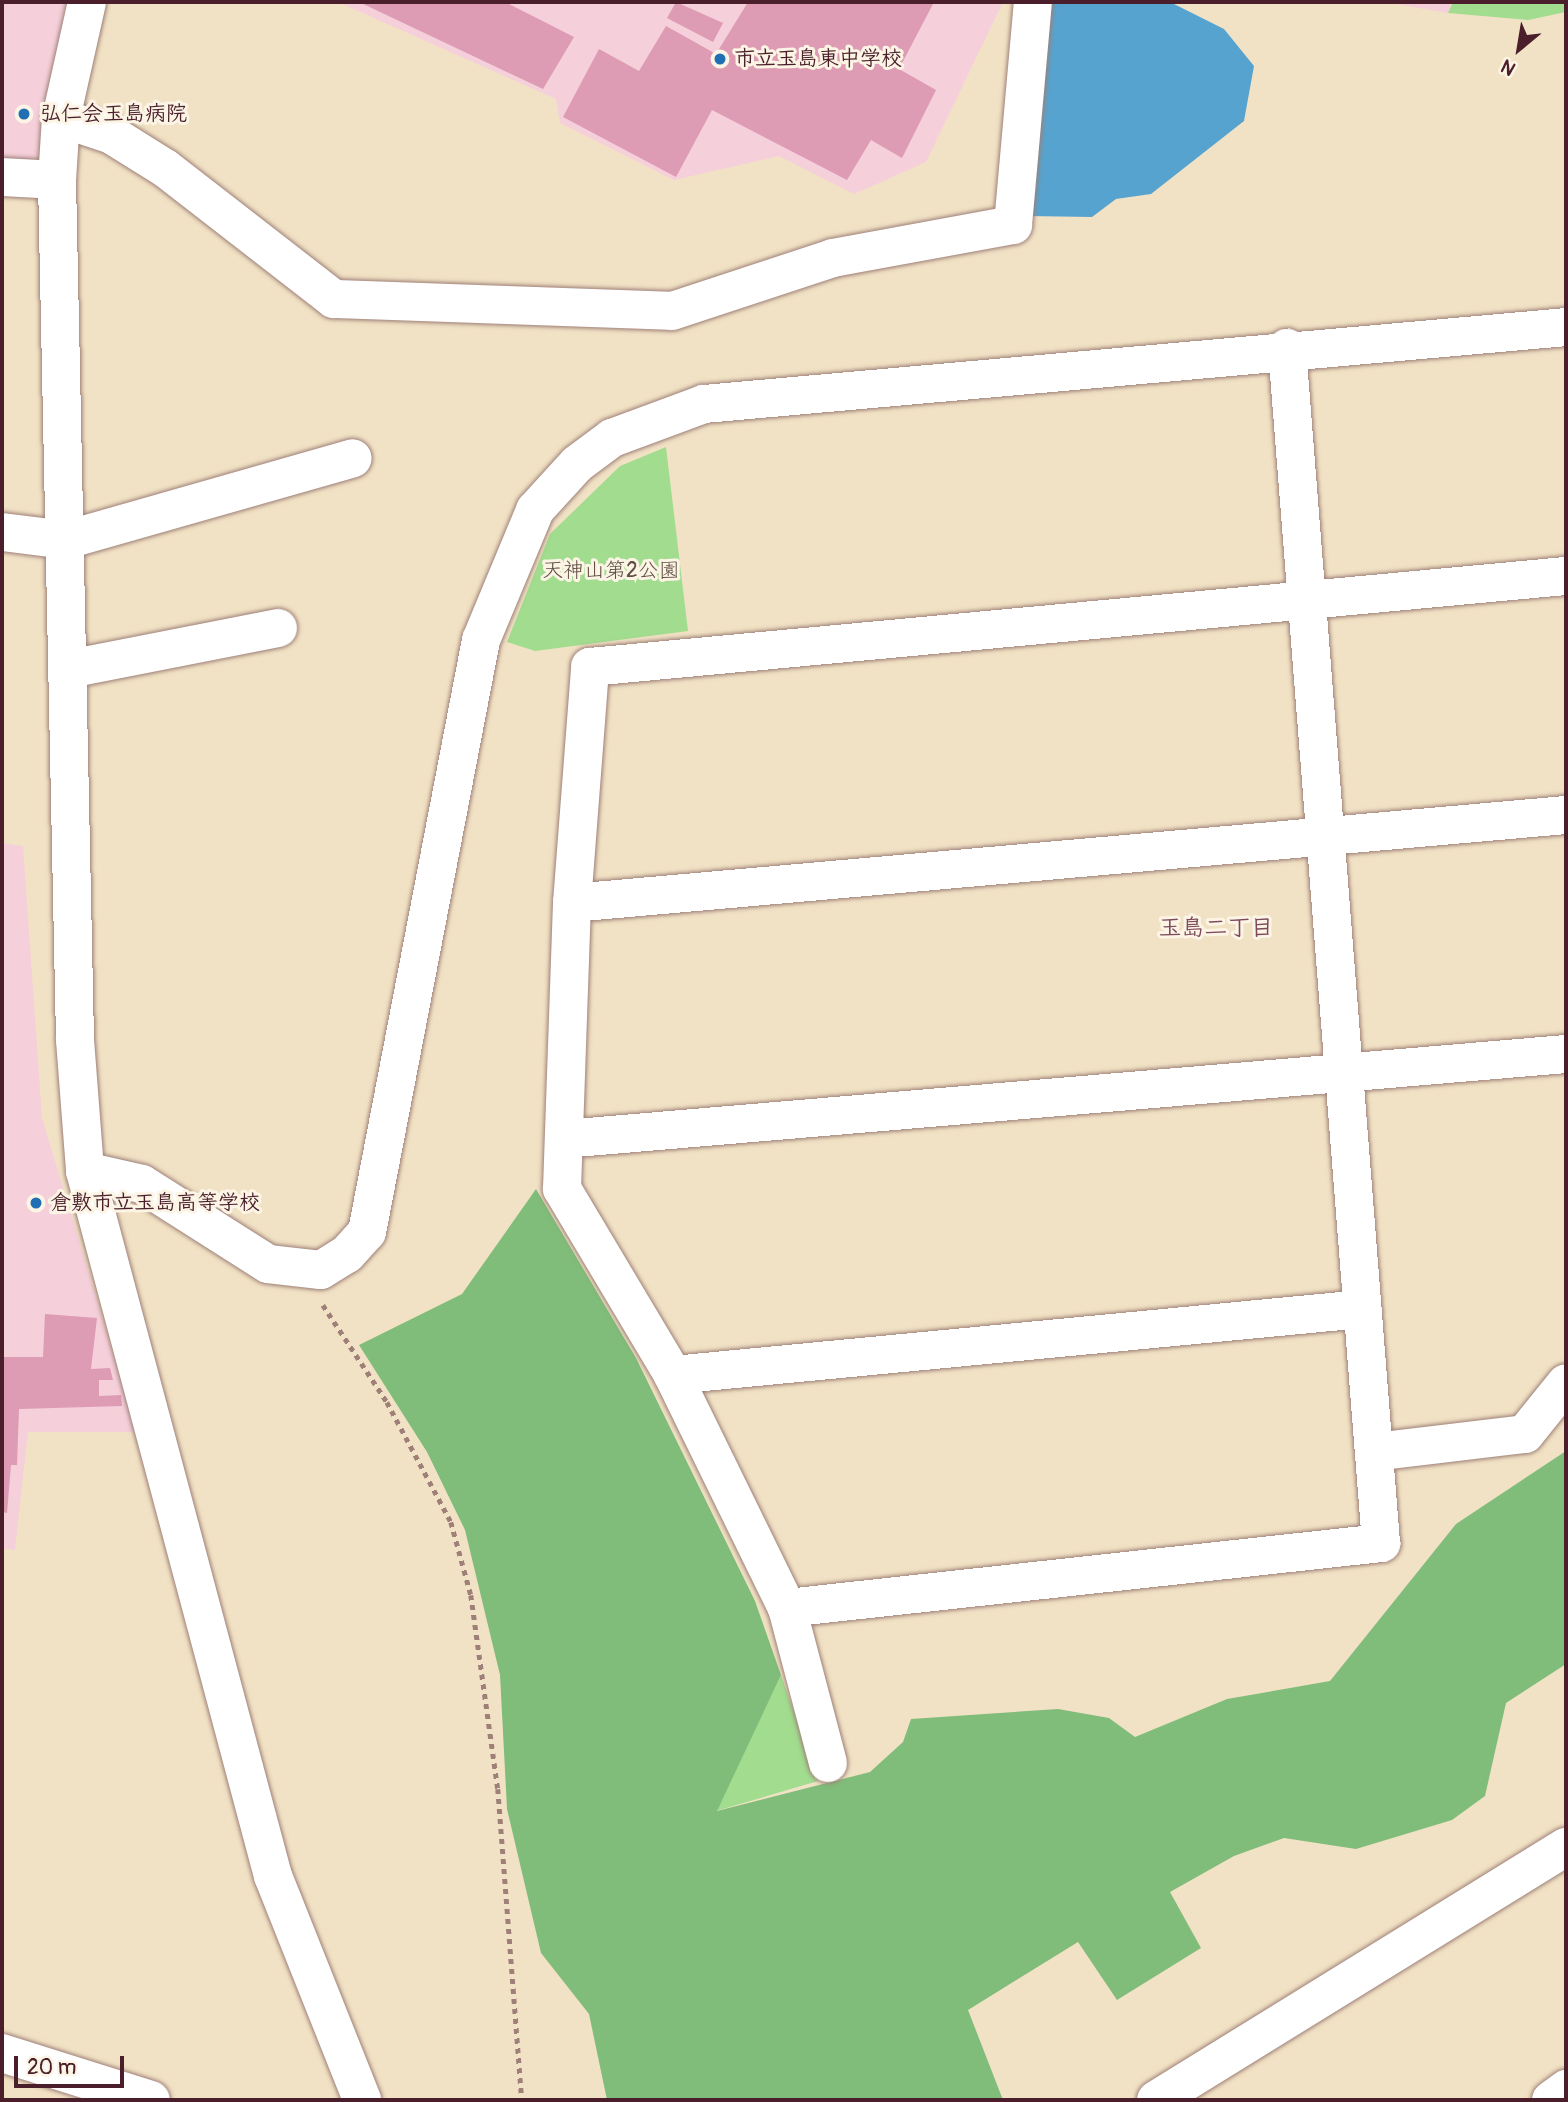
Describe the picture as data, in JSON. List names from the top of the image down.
{
  "districts": ["玉島二丁目"],
  "parks": ["天神山第2公園"],
  "places": ["市立玉島東中学校", "弘仁会玉島病院", "倉敷市立玉島高等学校"],
  "scale_bar": "20 m",
  "north": "bottom left"
}
